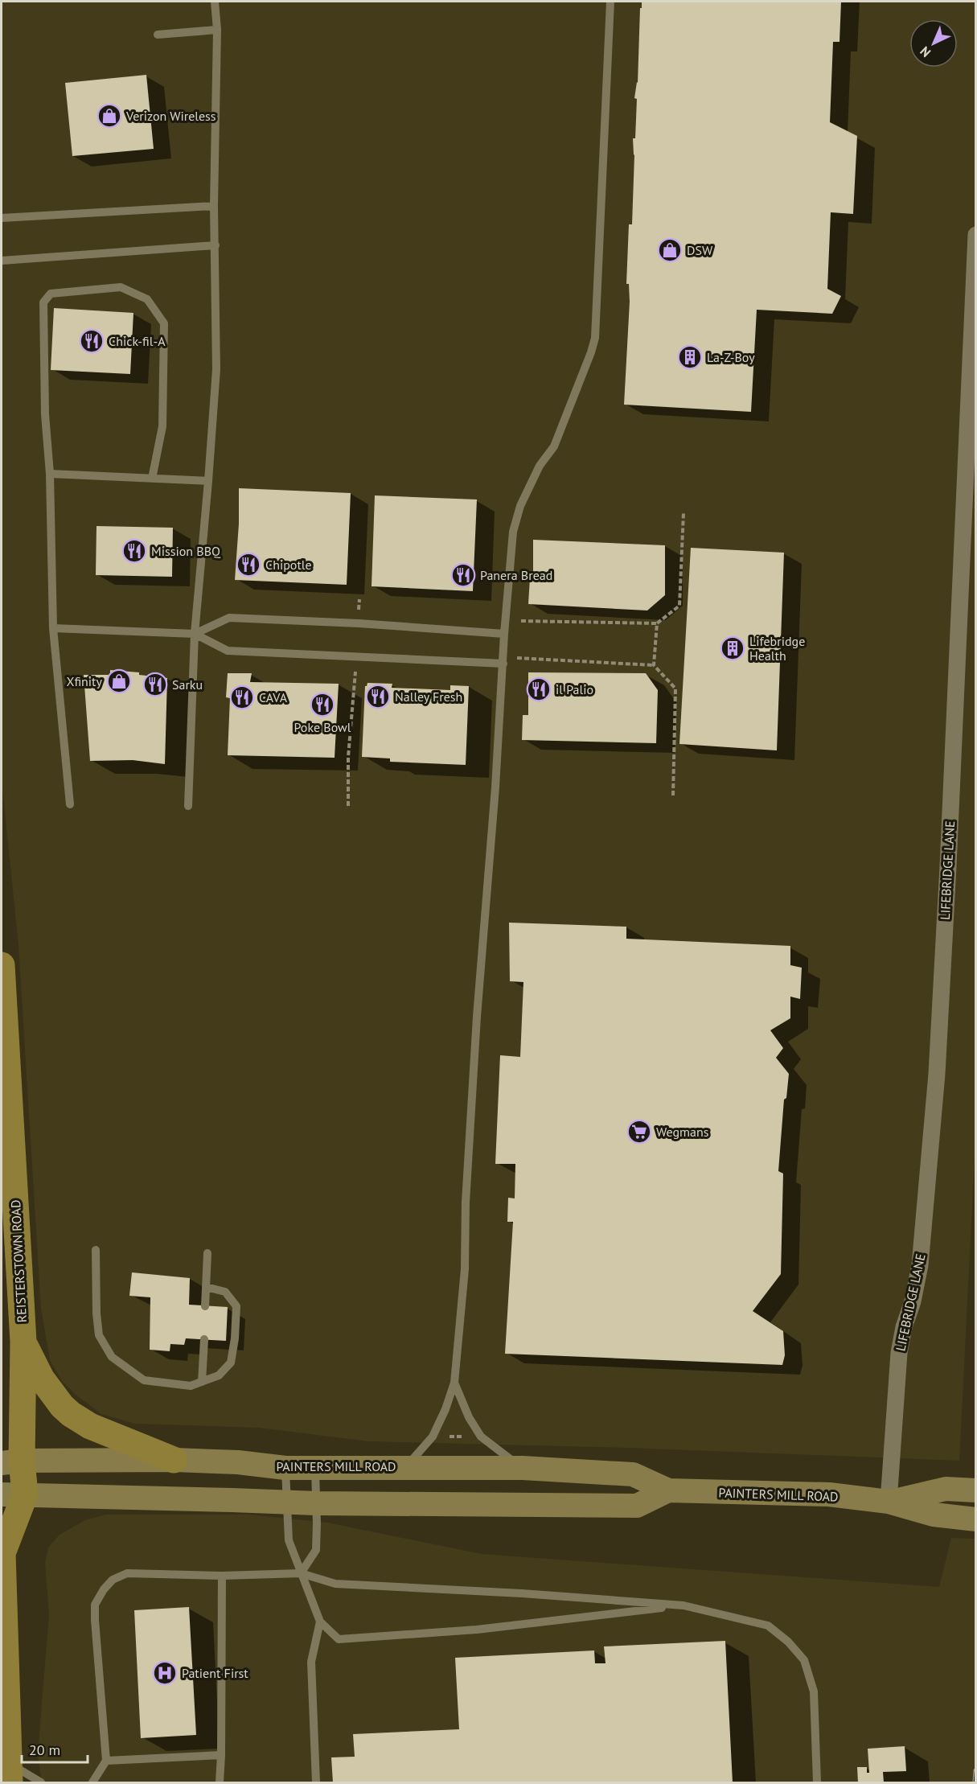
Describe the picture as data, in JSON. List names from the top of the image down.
{
  "streets": {
    "main road": ["REISTERSTOWN ROAD", "PAINTERS MILL ROAD"],
    "street": ["LIFEBRIDGE LANE"]
  },
  "crossings": [
    ["LIFEBRIDGE LANE", "PAINTERS MILL ROAD"],
    ["REISTERSTOWN ROAD", "PAINTERS MILL ROAD"]
  ],
  "places": {
    "shop": ["Verizon Wireless", "DSW", "Xfinity"],
    "restaurant": [
      "Chick-fil-A",
      "Mission BBQ",
      "Chipotle",
      "Panera Bread",
      "Sarku",
      "il Palio",
      "Nalley Fresh",
      "CAVA",
      "Poke Bowl"
    ],
    "building": ["La-Z-Boy", "Lifebridge Health"],
    "supermarket": ["Wegmans"],
    "hospital": ["Patient First"]
  },
  "scale_bar": "20 m",
  "north": "bottom left"
}
